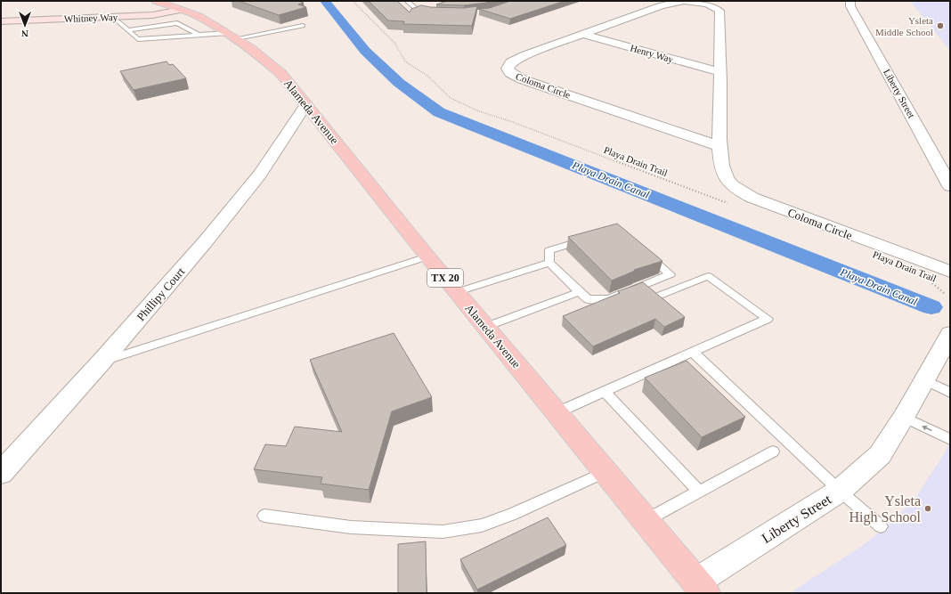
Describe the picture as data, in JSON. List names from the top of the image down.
{
  "streets": {
    "main road": ["Alameda Avenue", "TX 20"],
    "street": [
      "Whitney Way",
      "Henry Way",
      "Coloma Circle",
      "Liberty Street",
      "Phillipy Court"
    ],
    "path": ["Playa Drain Trail"]
  },
  "crossings": [
    ["Whitney Way", "Alameda Avenue"],
    ["Henry Way", "Coloma Circle"],
    ["Liberty Street", "Alameda Avenue"],
    ["Alameda Avenue", "Phillipy Court"]
  ],
  "water": ["Playa Drain Canal"],
  "places": ["Ysleta Middle School", "Ysleta High School"],
  "north": "bottom"
}
